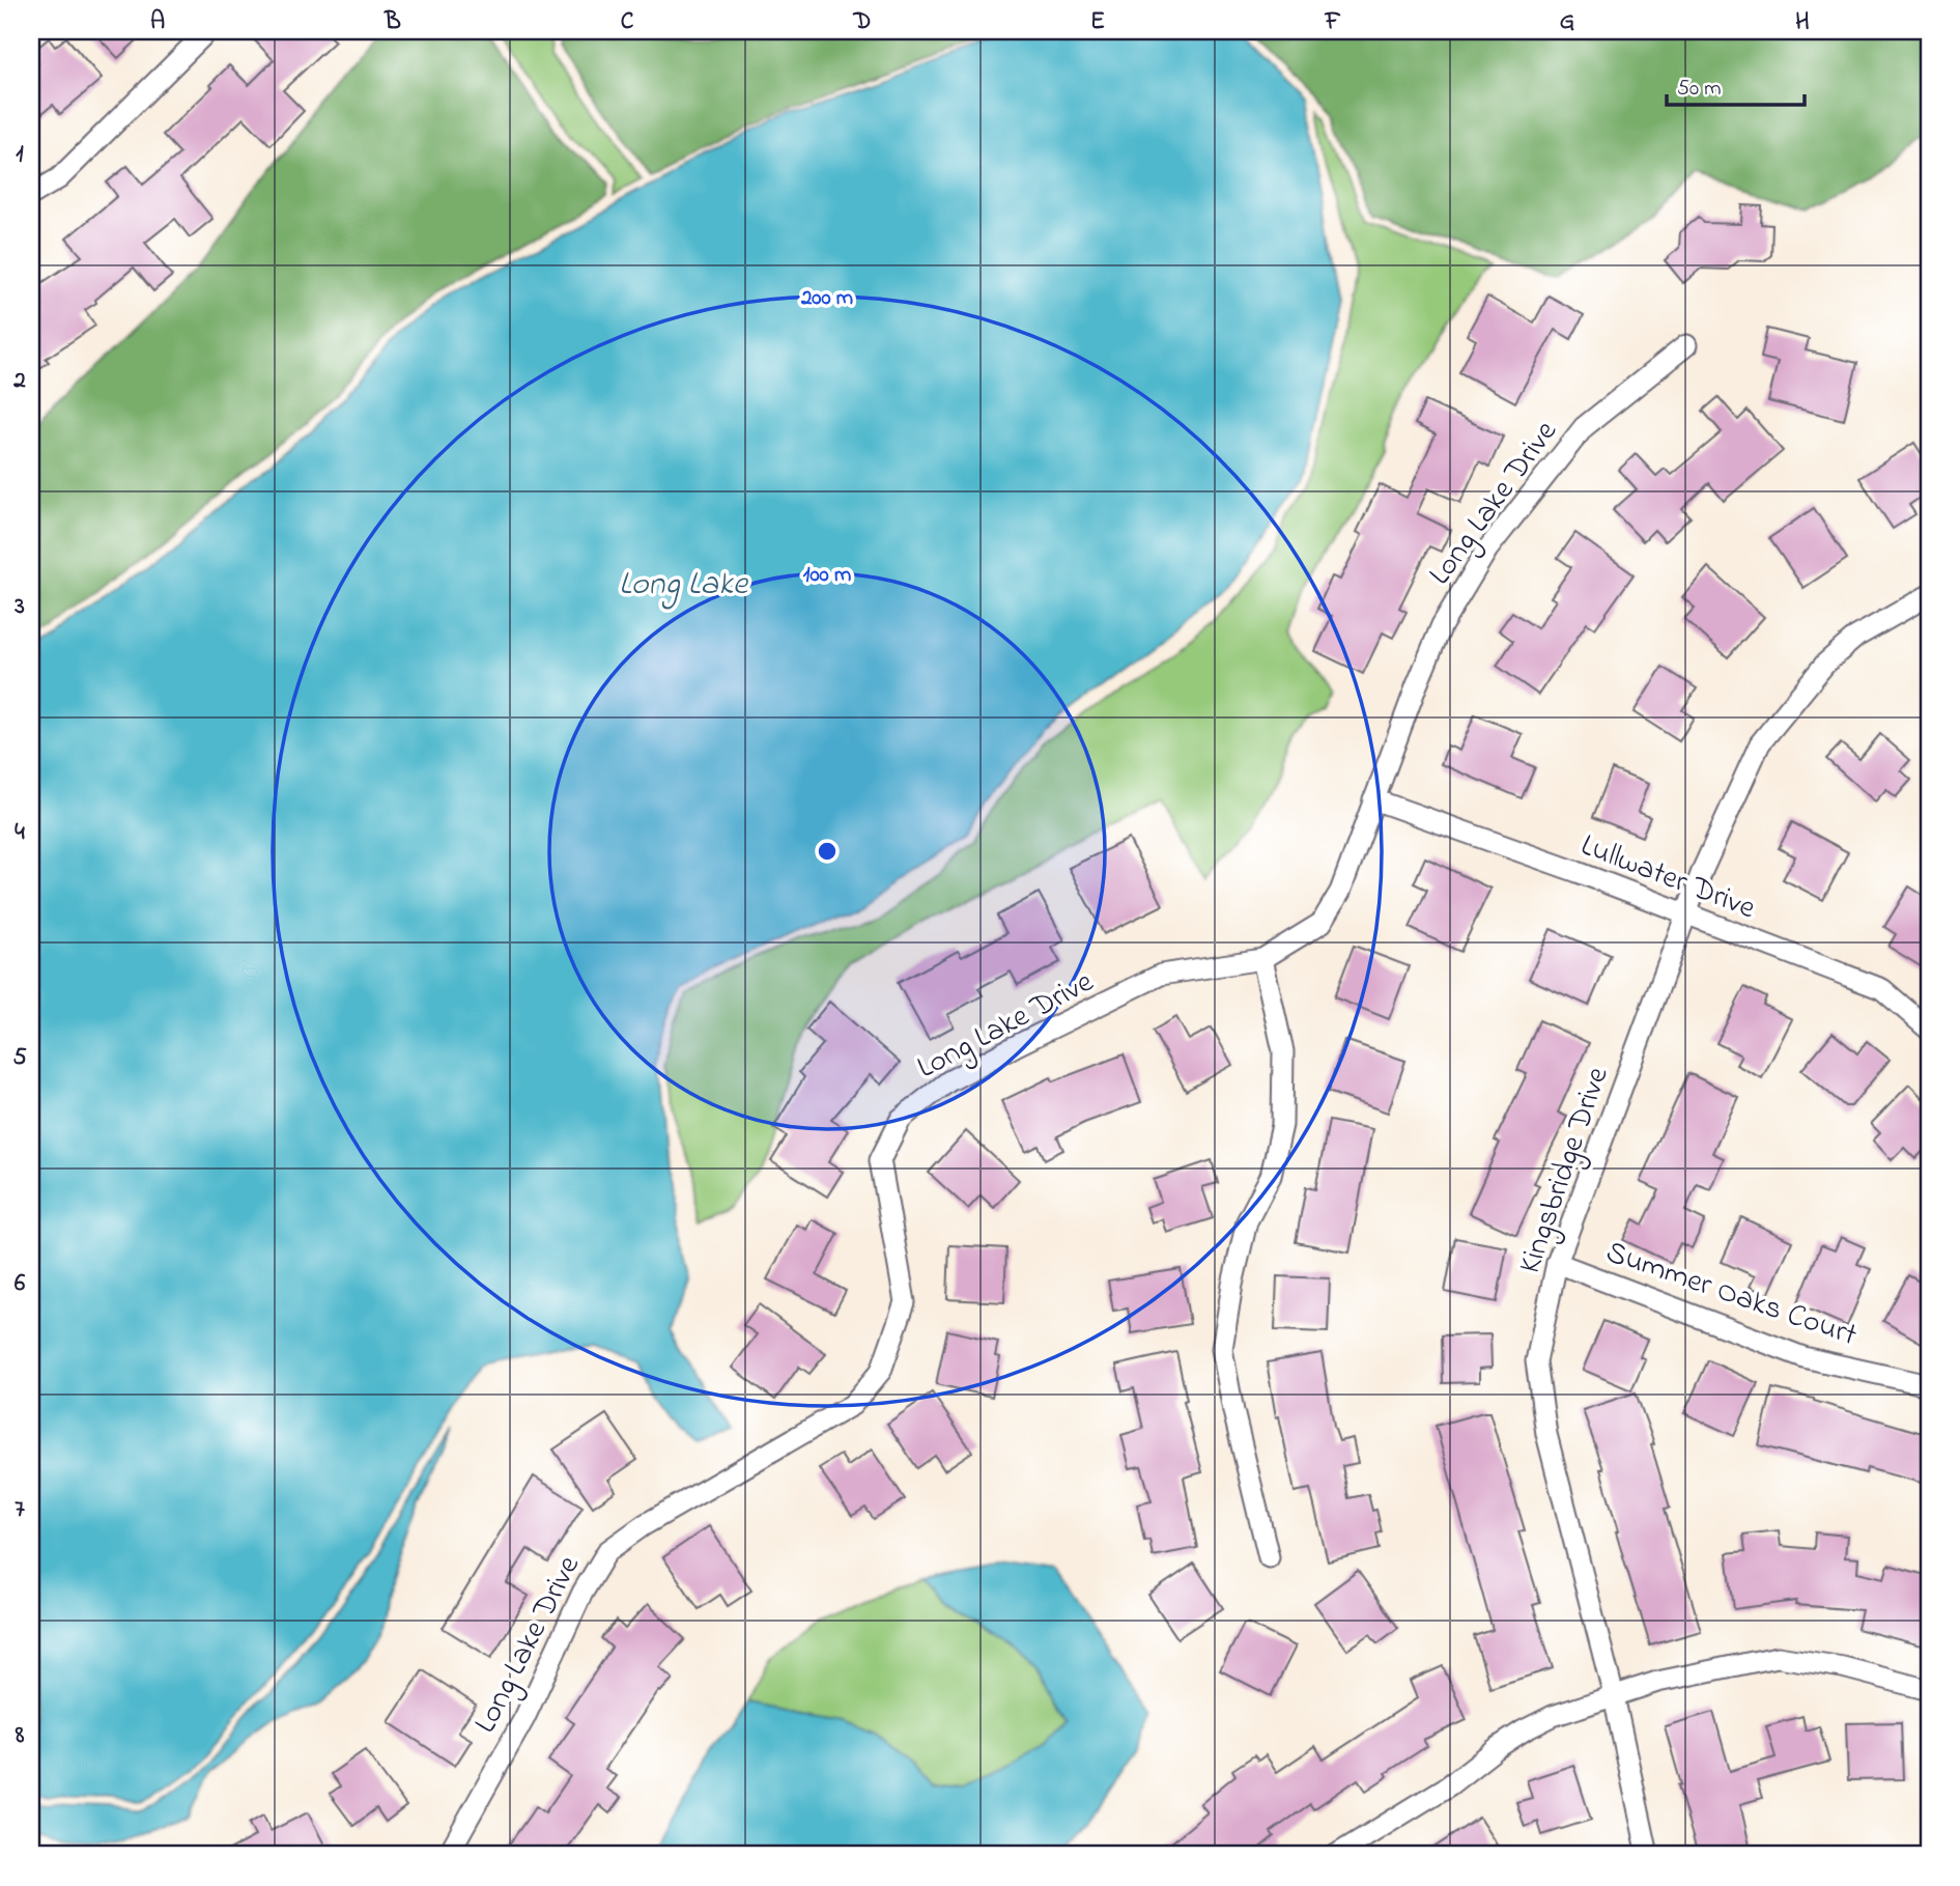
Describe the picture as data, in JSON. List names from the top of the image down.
{
  "streets": {
    "street": [
      "Long Lake Drive",
      "Lullwater Drive",
      "Kingsbridge Drive",
      "Summer Oaks Court"
    ]
  },
  "crossings": [
    ["Long Lake Drive", "Lullwater Drive"],
    ["Lullwater Drive", "Kingsbridge Drive"],
    ["Kingsbridge Drive", "Summer Oaks Court"]
  ],
  "water": ["Long Lake"],
  "scale_bar": "50 m",
  "grid": {
    "columns": [
      "A",
      "B",
      "C",
      "D",
      "E",
      "F",
      "G",
      "H"
    ],
    "rows": [
      "1",
      "2",
      "3",
      "4",
      "5",
      "6",
      "7",
      "8"
    ]
  },
  "rings": ["200 m", "100 m"]
}
